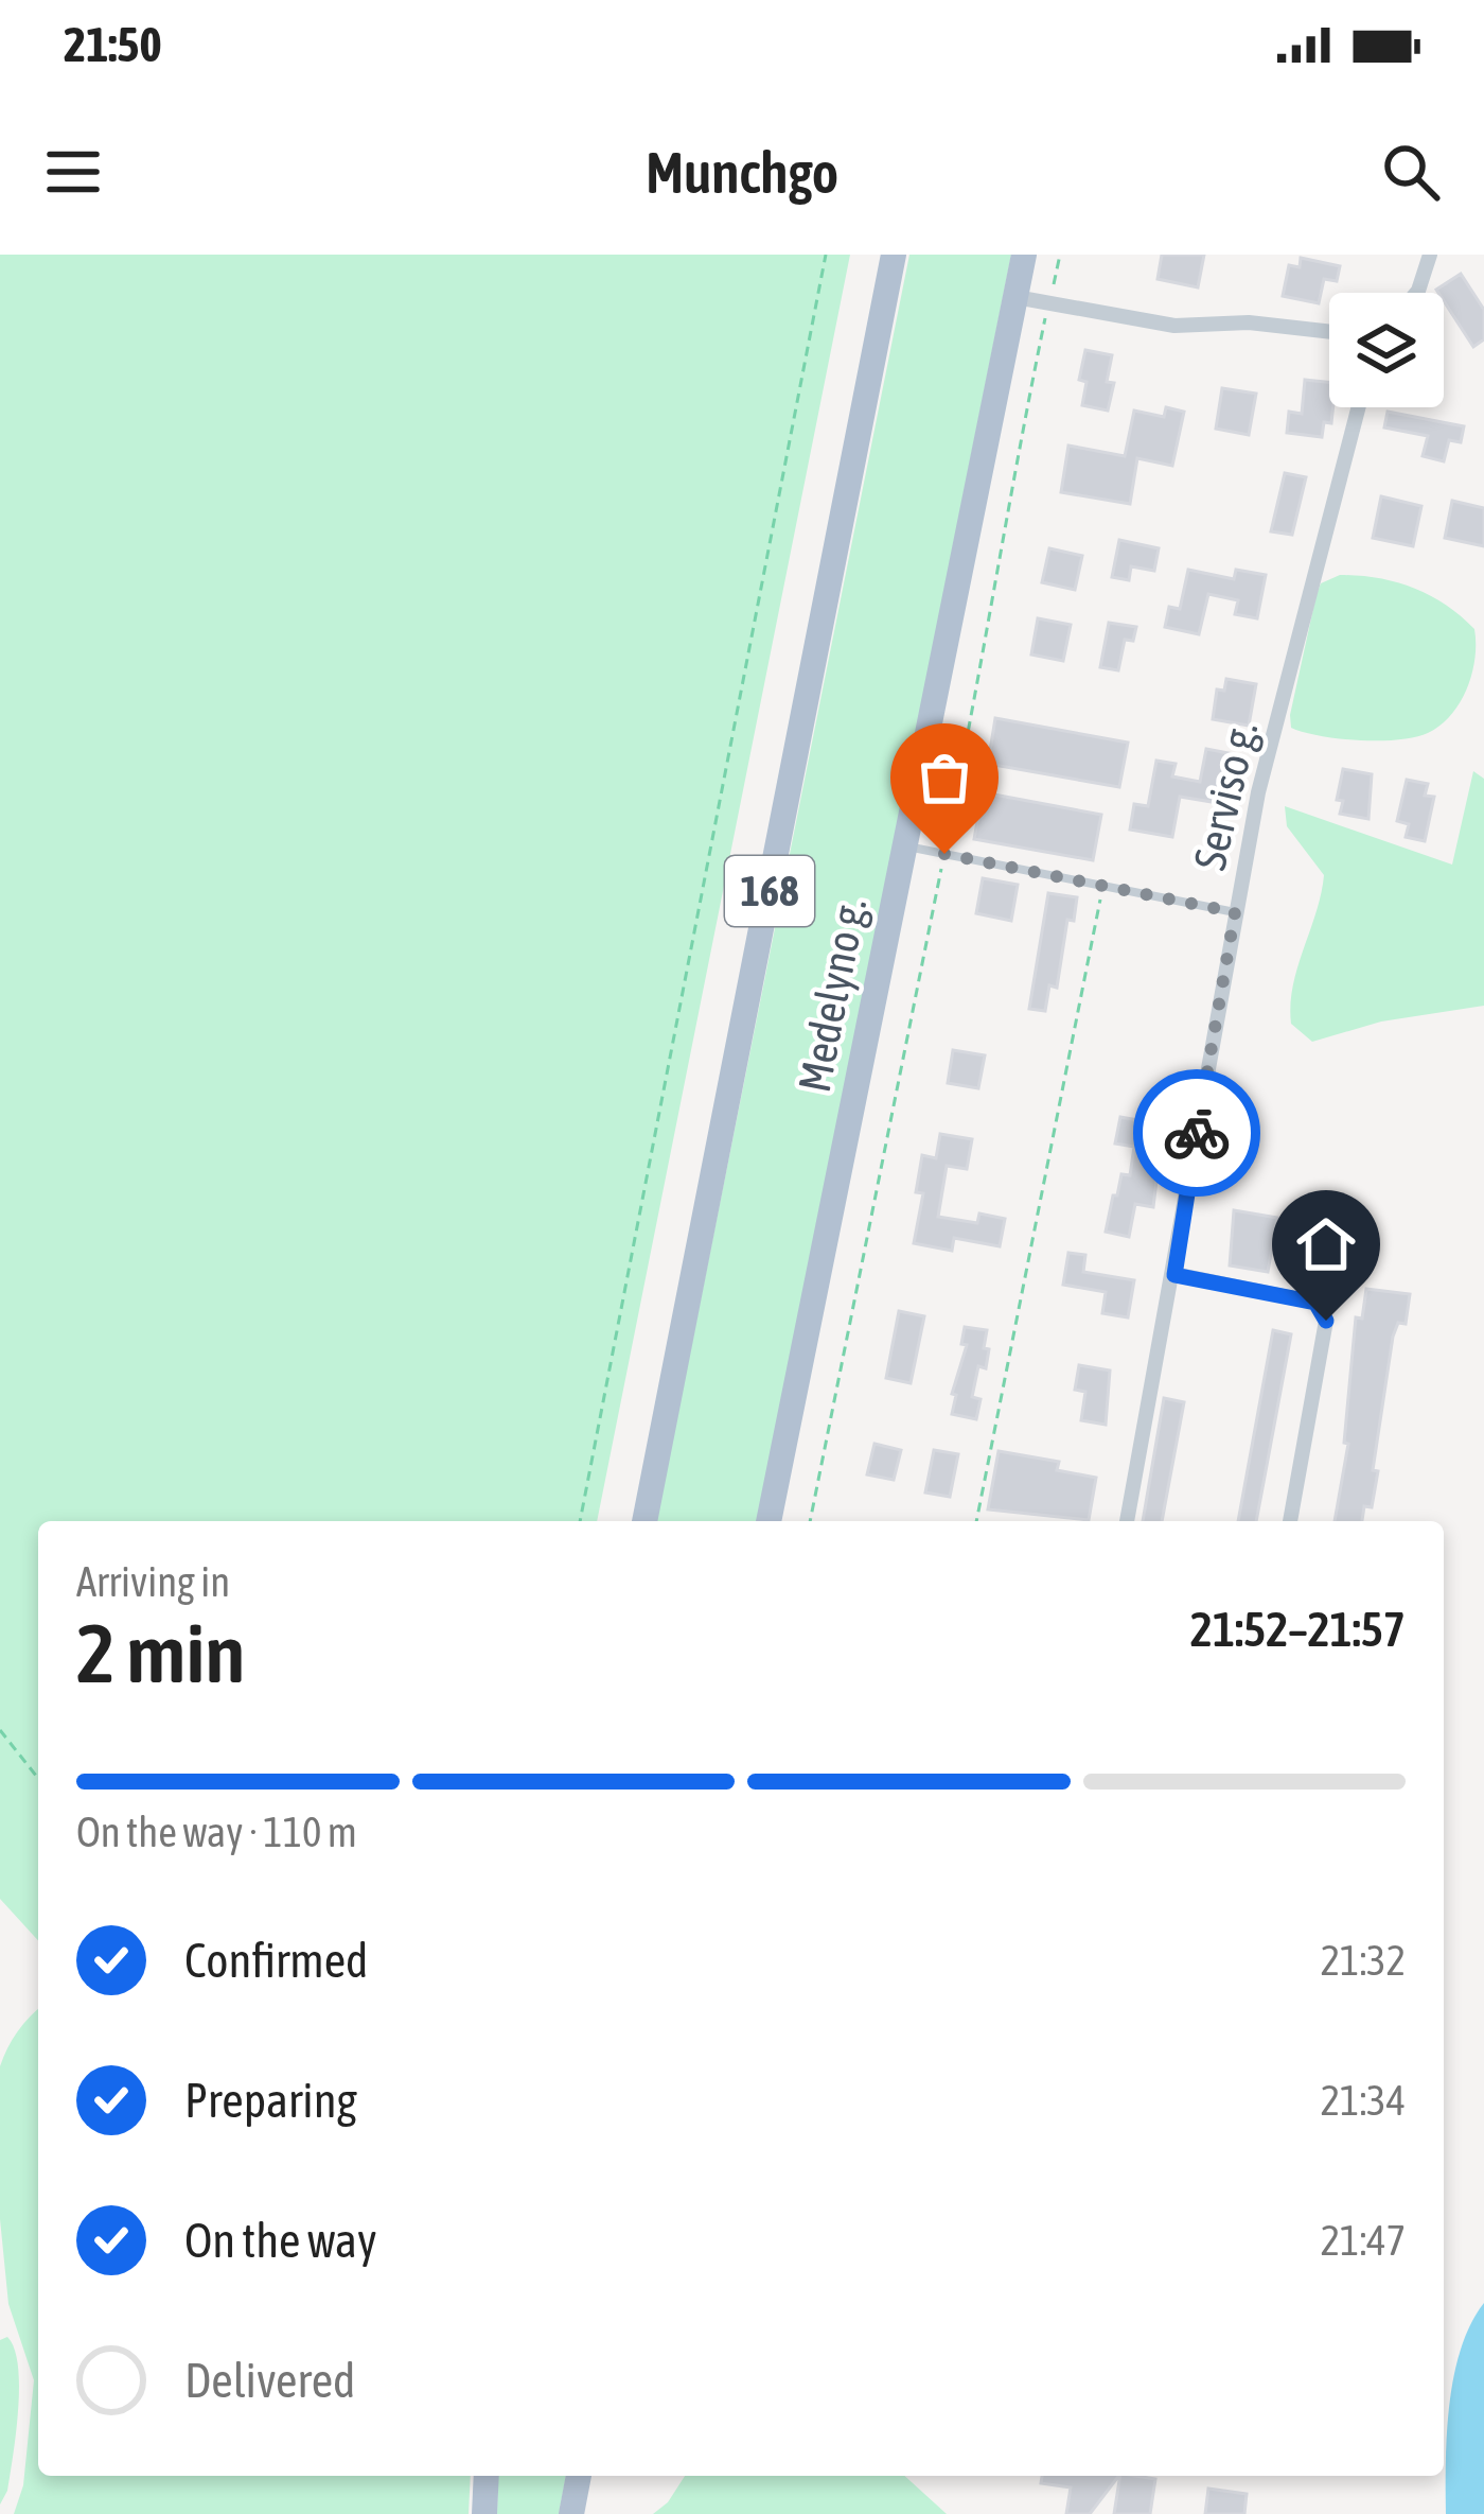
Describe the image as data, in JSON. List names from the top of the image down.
{
  "streets": {
    "main road": ["168", "Medelyno g."],
    "street": ["Serviso g."]
  },
  "page": {
    "status": "21:50",
    "header": "Munchgo",
    "heading": ["2 min", "Arriving in", "21:52–21:57"],
    "bar": "On the way · 110 m",
    "list": [
      ["Confirmed", "21:32"],
      ["Preparing", "21:34"],
      ["On the way", "21:47"],
      "Delivered"
    ]
  }
}
